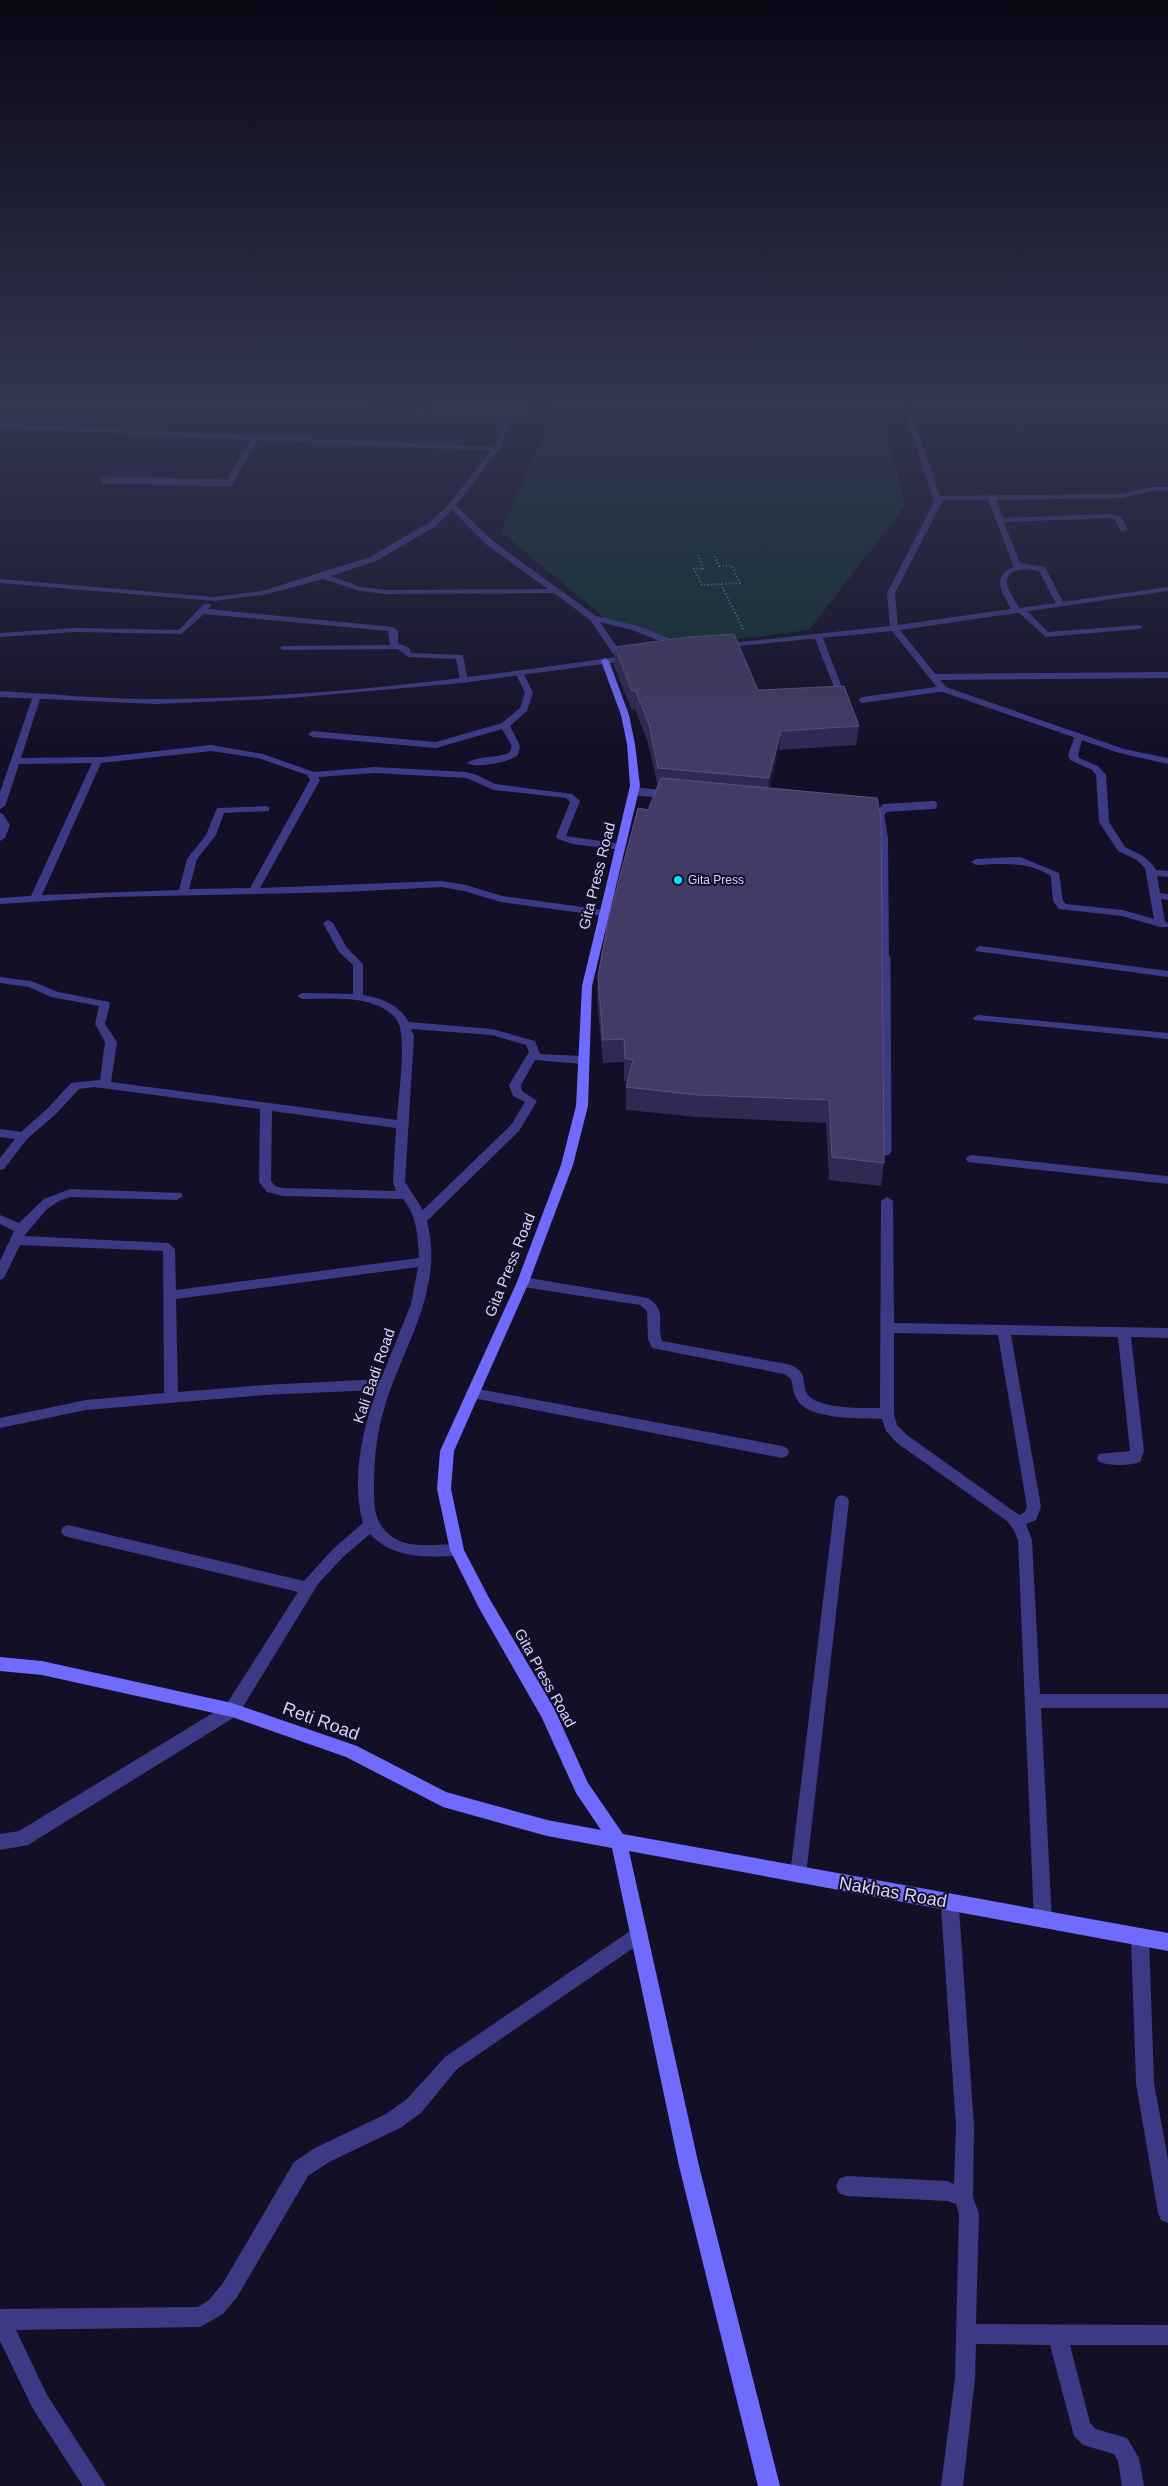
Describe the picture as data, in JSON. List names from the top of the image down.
{
  "streets": {
    "main road": ["Gita Press Road", "Reti Road", "Nakhas Road"],
    "street": ["Kali Badi Road"]
  },
  "crossings": [
    ["Gita Press Road", "Reti Road"],
    ["Gita Press Road", "Nakhas Road"],
    ["Reti Road", "Nakhas Road"]
  ],
  "places": ["Gita Press"]
}
